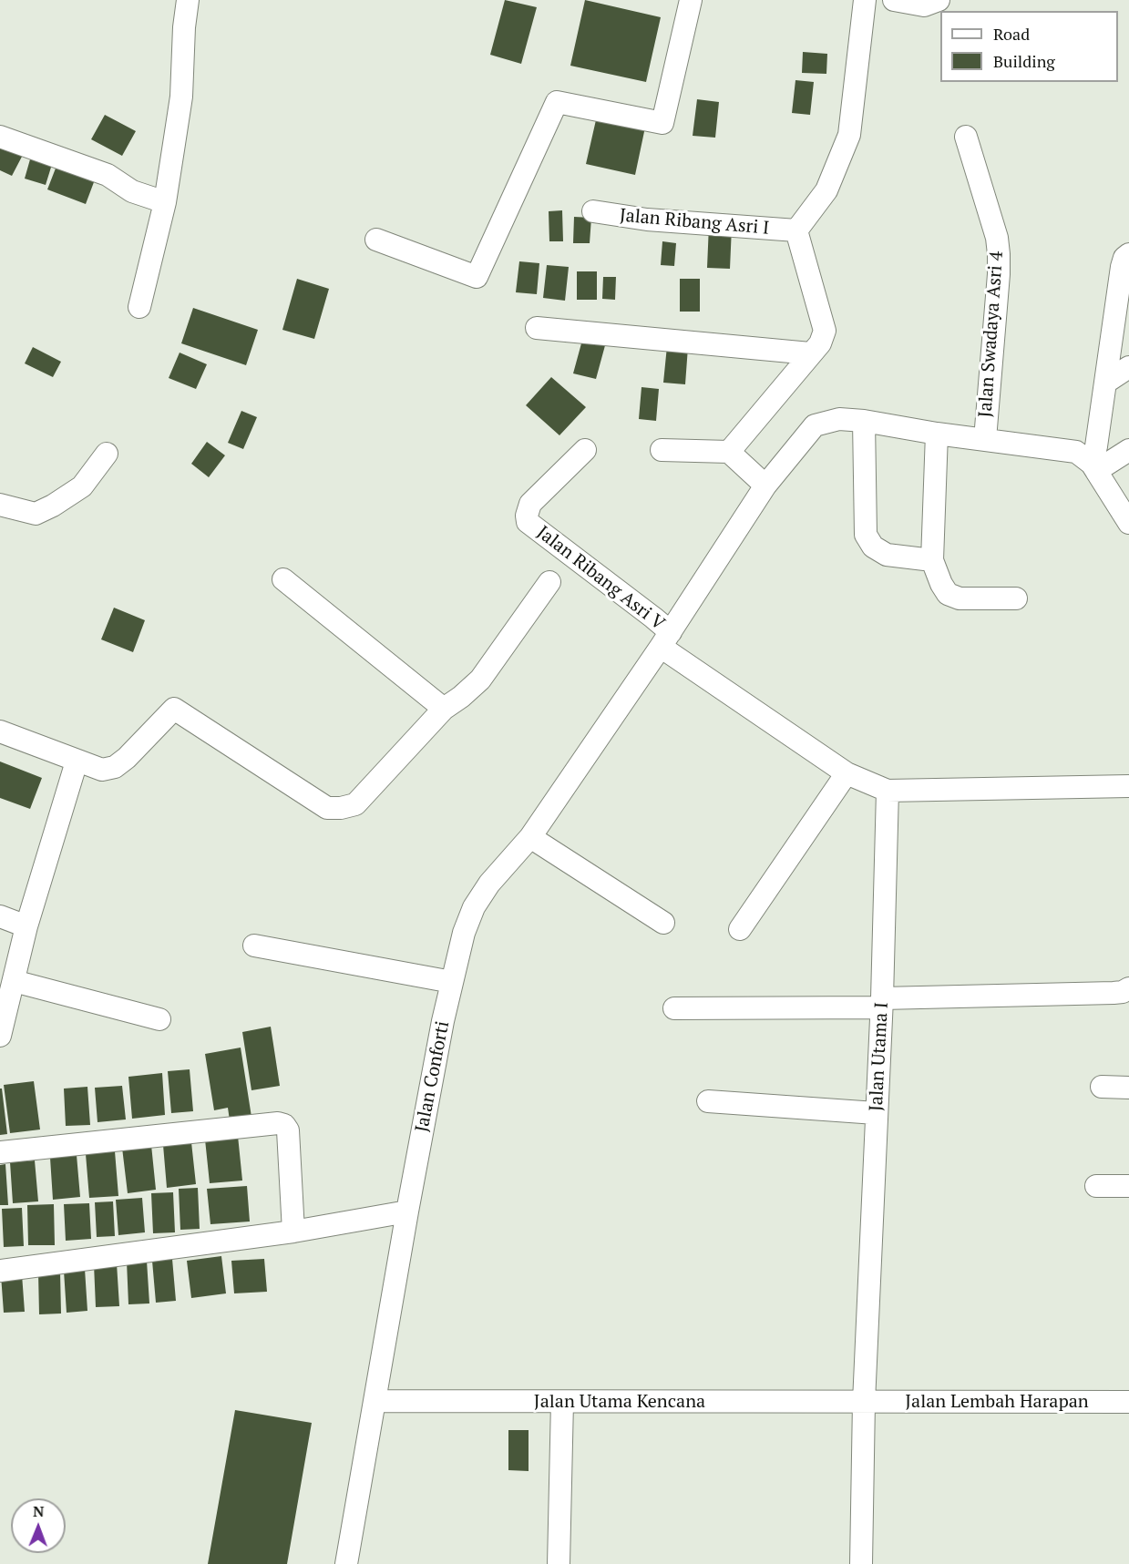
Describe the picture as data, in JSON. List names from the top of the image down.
{
  "streets": {
    "street": [
      "Jalan Ribang Asri I",
      "Jalan Swadaya Asri 4",
      "Jalan Ribang Asri V",
      "Jalan Utama I",
      "Jalan Conforti",
      "Jalan Utama Kencana",
      "Jalan Lembah Harapan"
    ]
  },
  "crossings": [
    ["Jalan Swadaya Asri 4", "Jalan Conforti"],
    ["Jalan Ribang Asri V", "Jalan Conforti"],
    ["Jalan Utama I", "Jalan Utama Kencana"],
    ["Jalan Utama I", "Jalan Lembah Harapan"],
    ["Jalan Conforti", "Jalan Utama Kencana"],
    ["Jalan Utama Kencana", "Jalan Lembah Harapan"]
  ],
  "legend": ["Road", "Building"],
  "north": "top"
}
